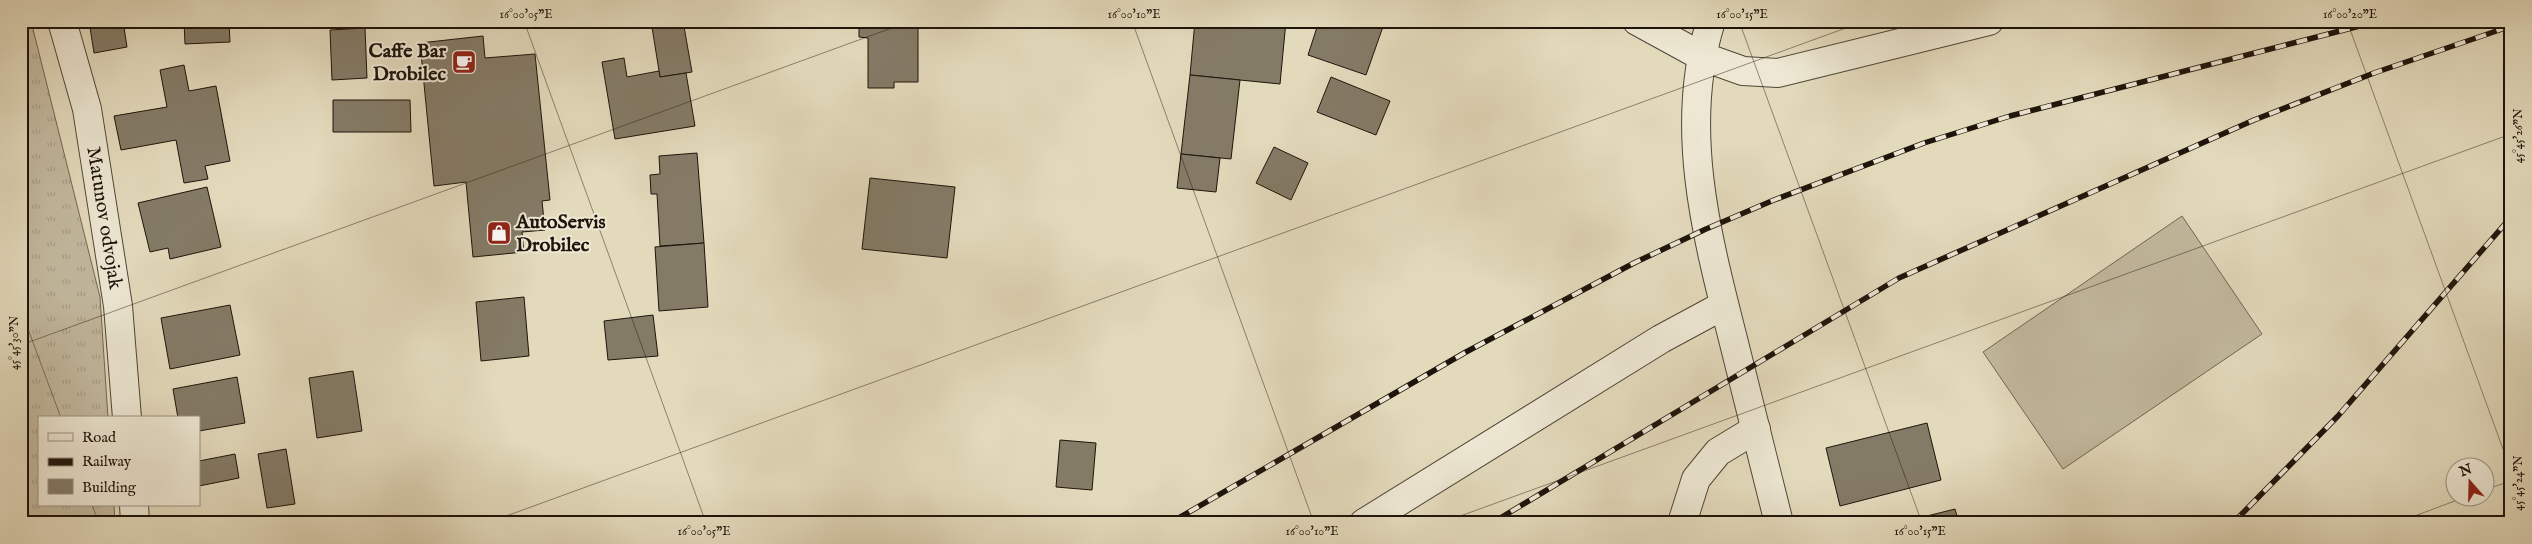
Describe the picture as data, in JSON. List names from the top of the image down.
{
  "streets": {
    "street": ["Matunov odvojak"]
  },
  "places": {
    "cafe": ["Caffe Bar Drobilec"],
    "shop": ["AutoServis Drobilec"]
  },
  "legend": ["Road", "Railway", "Building"],
  "north": "top",
  "coordinates": [
    "16°00'05\"E",
    "16°00'10\"E",
    "16°00'15\"E",
    "16°00'20\"E",
    "45°45'26\"N",
    "45°45'30\"N",
    "45°45'24\"N"
  ]
}
